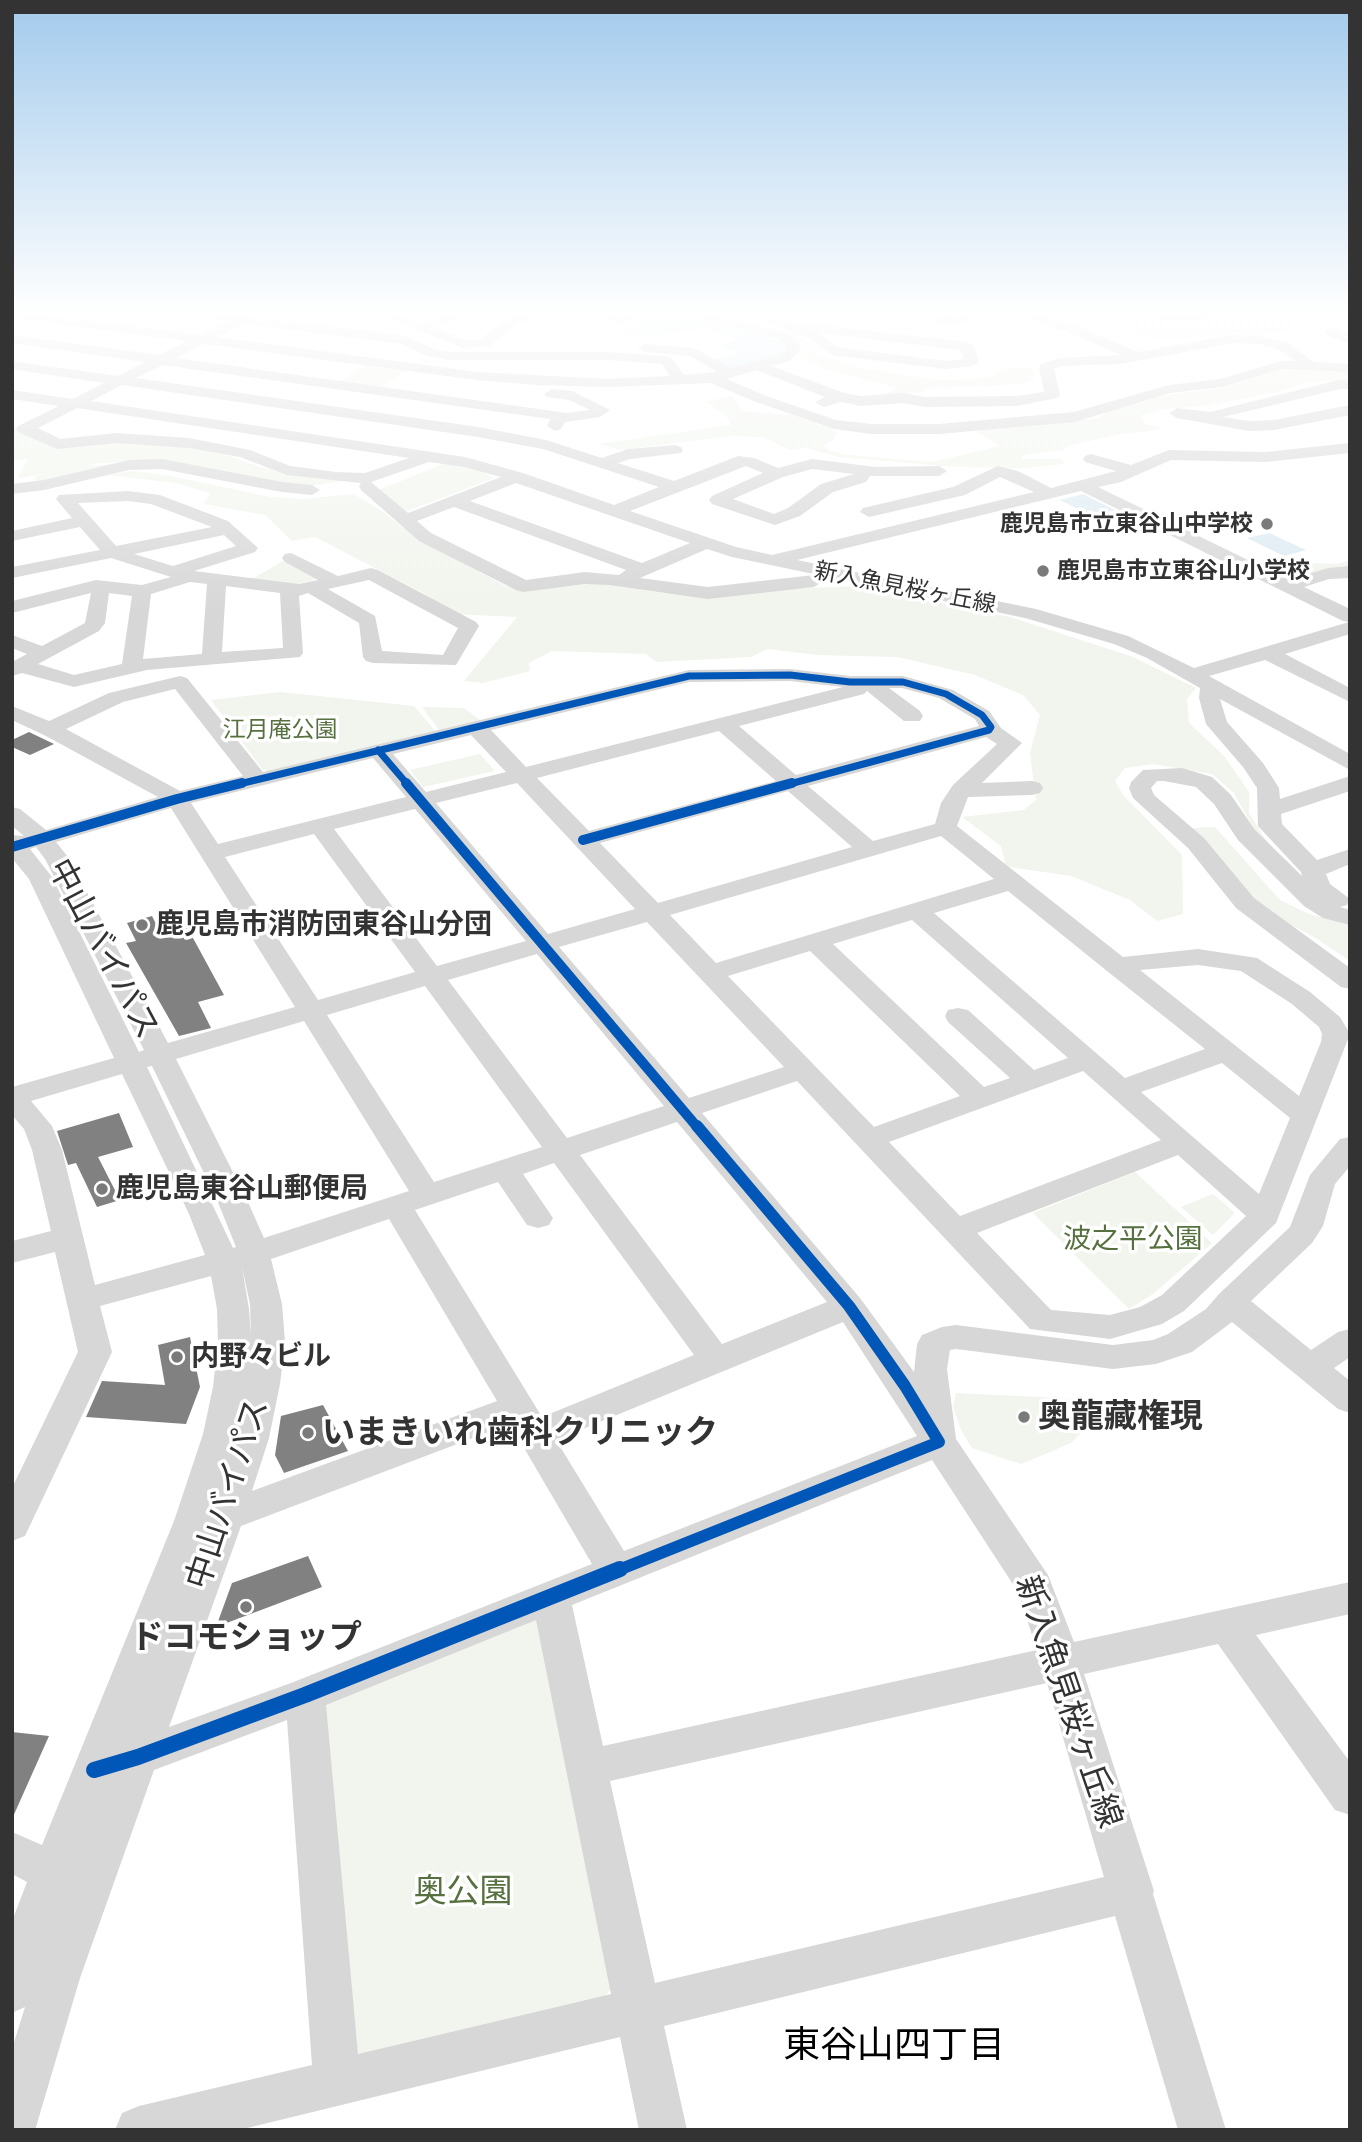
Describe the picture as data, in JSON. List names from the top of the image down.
{
  "streets": {
    "street": ["新入魚見桜ヶ丘線", "中山バイパス"]
  },
  "districts": ["東谷山四丁目"],
  "parks": ["江月庵公園", "波之平公園", "奥公園"],
  "places": [
    "鹿児島市立東谷山中学校",
    "鹿児島市立東谷山小学校",
    "鹿児島市消防団東谷山分団",
    "鹿児島東谷山郵便局",
    "内野々ビル",
    "奥龍藏権現",
    "いまきいれ歯科クリニック",
    "ドコモショップ"
  ]
}
